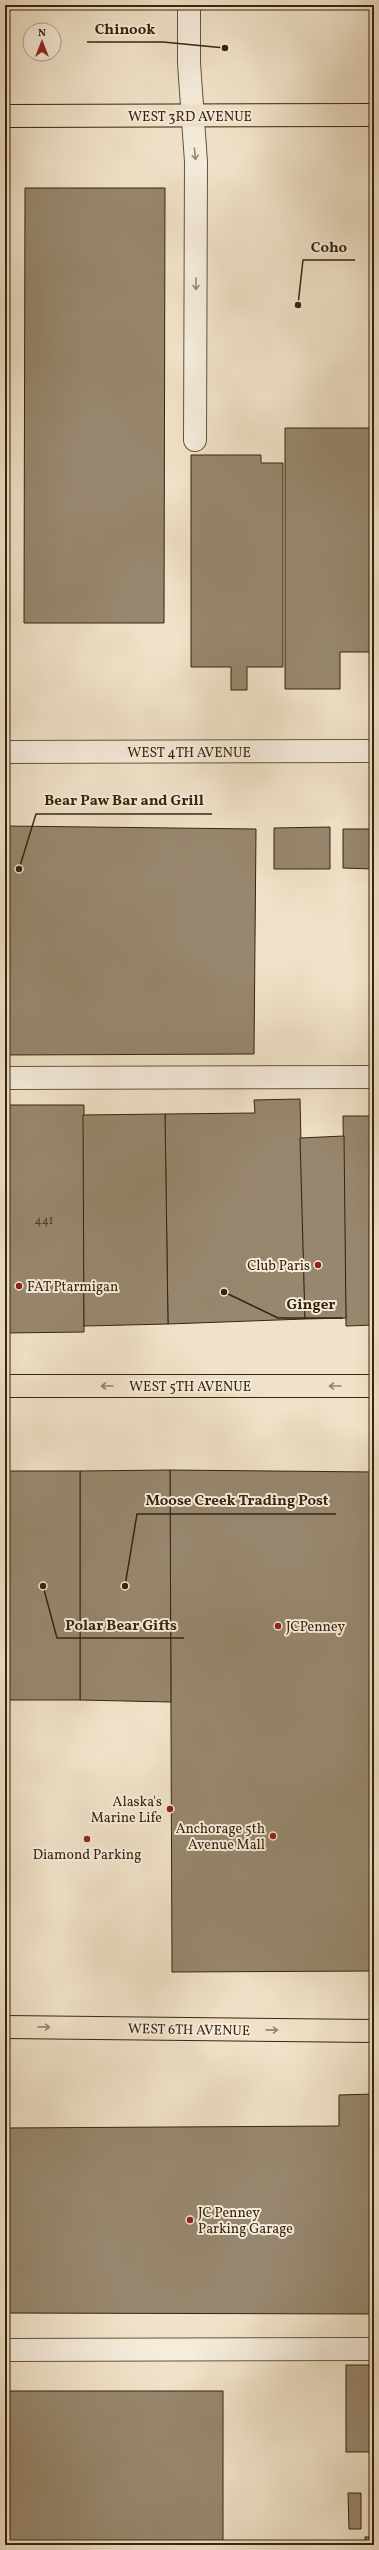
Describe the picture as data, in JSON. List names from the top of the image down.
{
  "streets": {
    "main road": ["WEST 3RD AVENUE", "WEST 5TH AVENUE", "WEST 6TH AVENUE"],
    "street": ["WEST 4TH AVENUE"]
  },
  "one_way": ["WEST 5TH AVENUE", "WEST 6TH AVENUE"],
  "places": [
    "Chinook",
    "Coho",
    "Bear Paw Bar and Grill",
    "Club Paris",
    "FAT Ptarmigan",
    "Ginger",
    "Polar Bear Gifts",
    "Moose Creek Trading Post",
    "JCPenney",
    "Alaska's Marine Life",
    "Anchorage 5th Avenue Mall",
    "Diamond Parking",
    "JC Penney Parking Garage"
  ],
  "house_numbers": ["441"],
  "north": "top"
}
